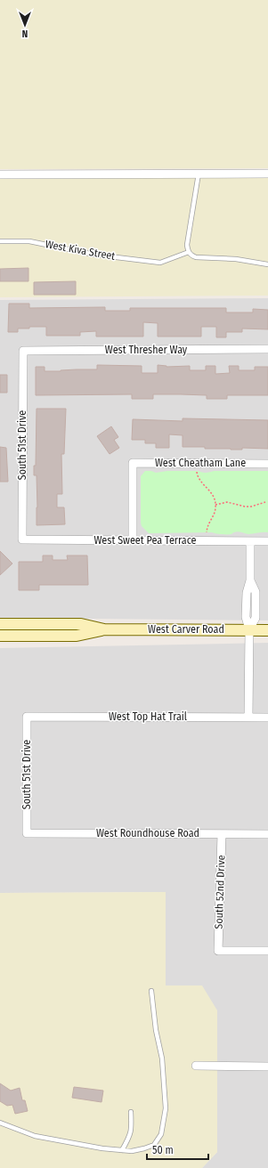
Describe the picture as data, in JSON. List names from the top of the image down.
{
  "streets": {
    "street": [
      "West Thresher Way",
      "South 51st Drive",
      "West Cheatham Lane",
      "West Sweet Pea Terrace",
      "West Carver Road",
      "West Top Hat Trail",
      "West Roundhouse Road",
      "South 52nd Drive"
    ],
    "lane": ["West Kiva Street"]
  },
  "crossings": [
    ["West Thresher Way", "South 51st Drive"],
    ["South 51st Drive", "West Sweet Pea Terrace"],
    ["South 51st Drive", "West Top Hat Trail"],
    ["South 51st Drive", "West Roundhouse Road"],
    ["West Cheatham Lane", "West Sweet Pea Terrace"],
    ["West Roundhouse Road", "South 52nd Drive"]
  ],
  "scale_bar": "50 m",
  "north": "bottom"
}
